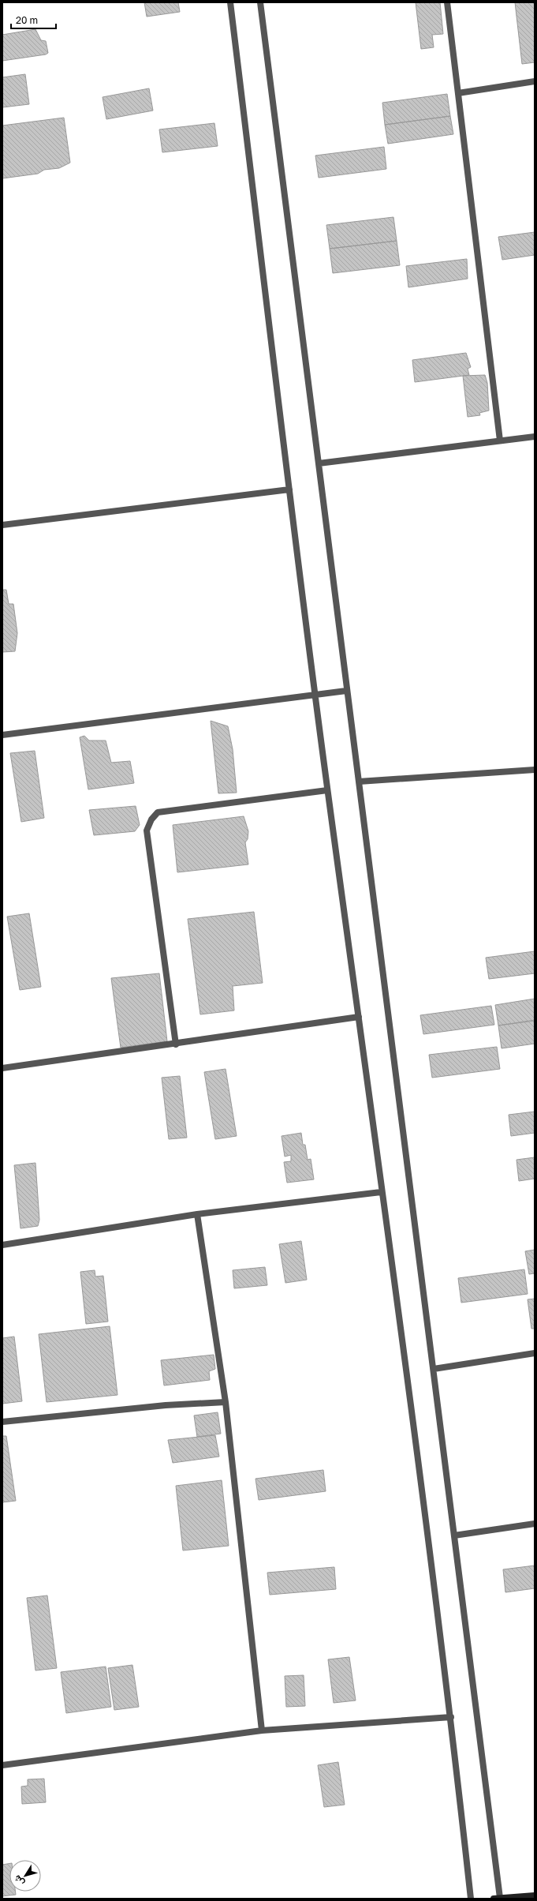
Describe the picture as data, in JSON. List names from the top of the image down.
{
  "scale_bar": "20 m",
  "north": "bottom left"
}
